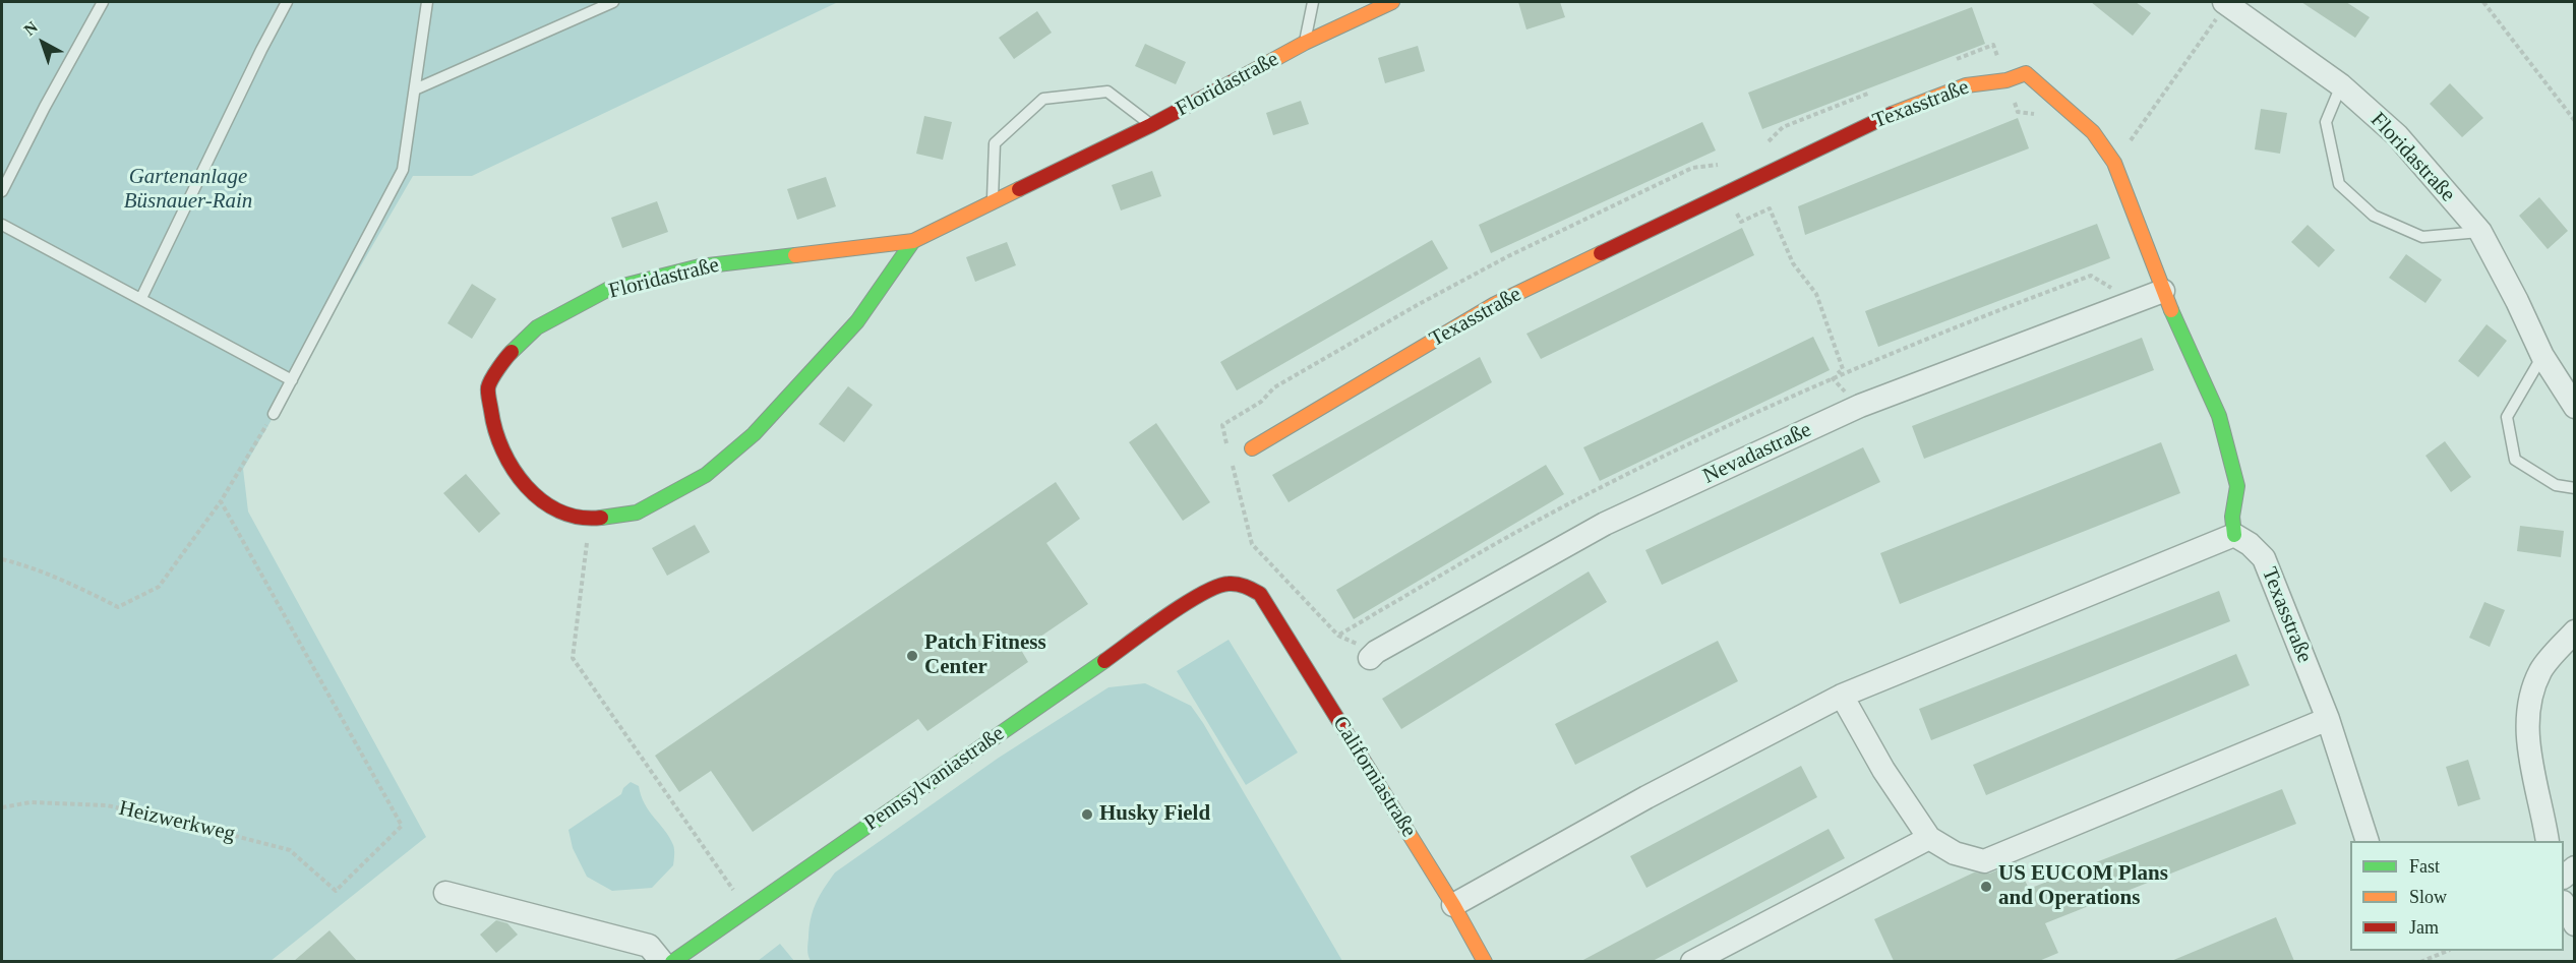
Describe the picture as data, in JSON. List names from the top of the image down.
{
  "streets": {
    "street": [
      "Floridastraße",
      "Texasstraße",
      "Nevadastraße",
      "Californiastraße",
      "Pennsylvaniastraße"
    ],
    "path": ["Heizwerkweg"]
  },
  "crossings": [
    ["Texasstraße", "Nevadastraße"],
    ["Californiastraße", "Pennsylvaniastraße"]
  ],
  "parks": ["Gartenanlage Büsnauer-Rain"],
  "places": ["Patch Fitness Center", "Husky Field", "US EUCOM Plans and Operations"],
  "legend": ["Fast", "Slow", "Jam"],
  "north": "top left"
}
